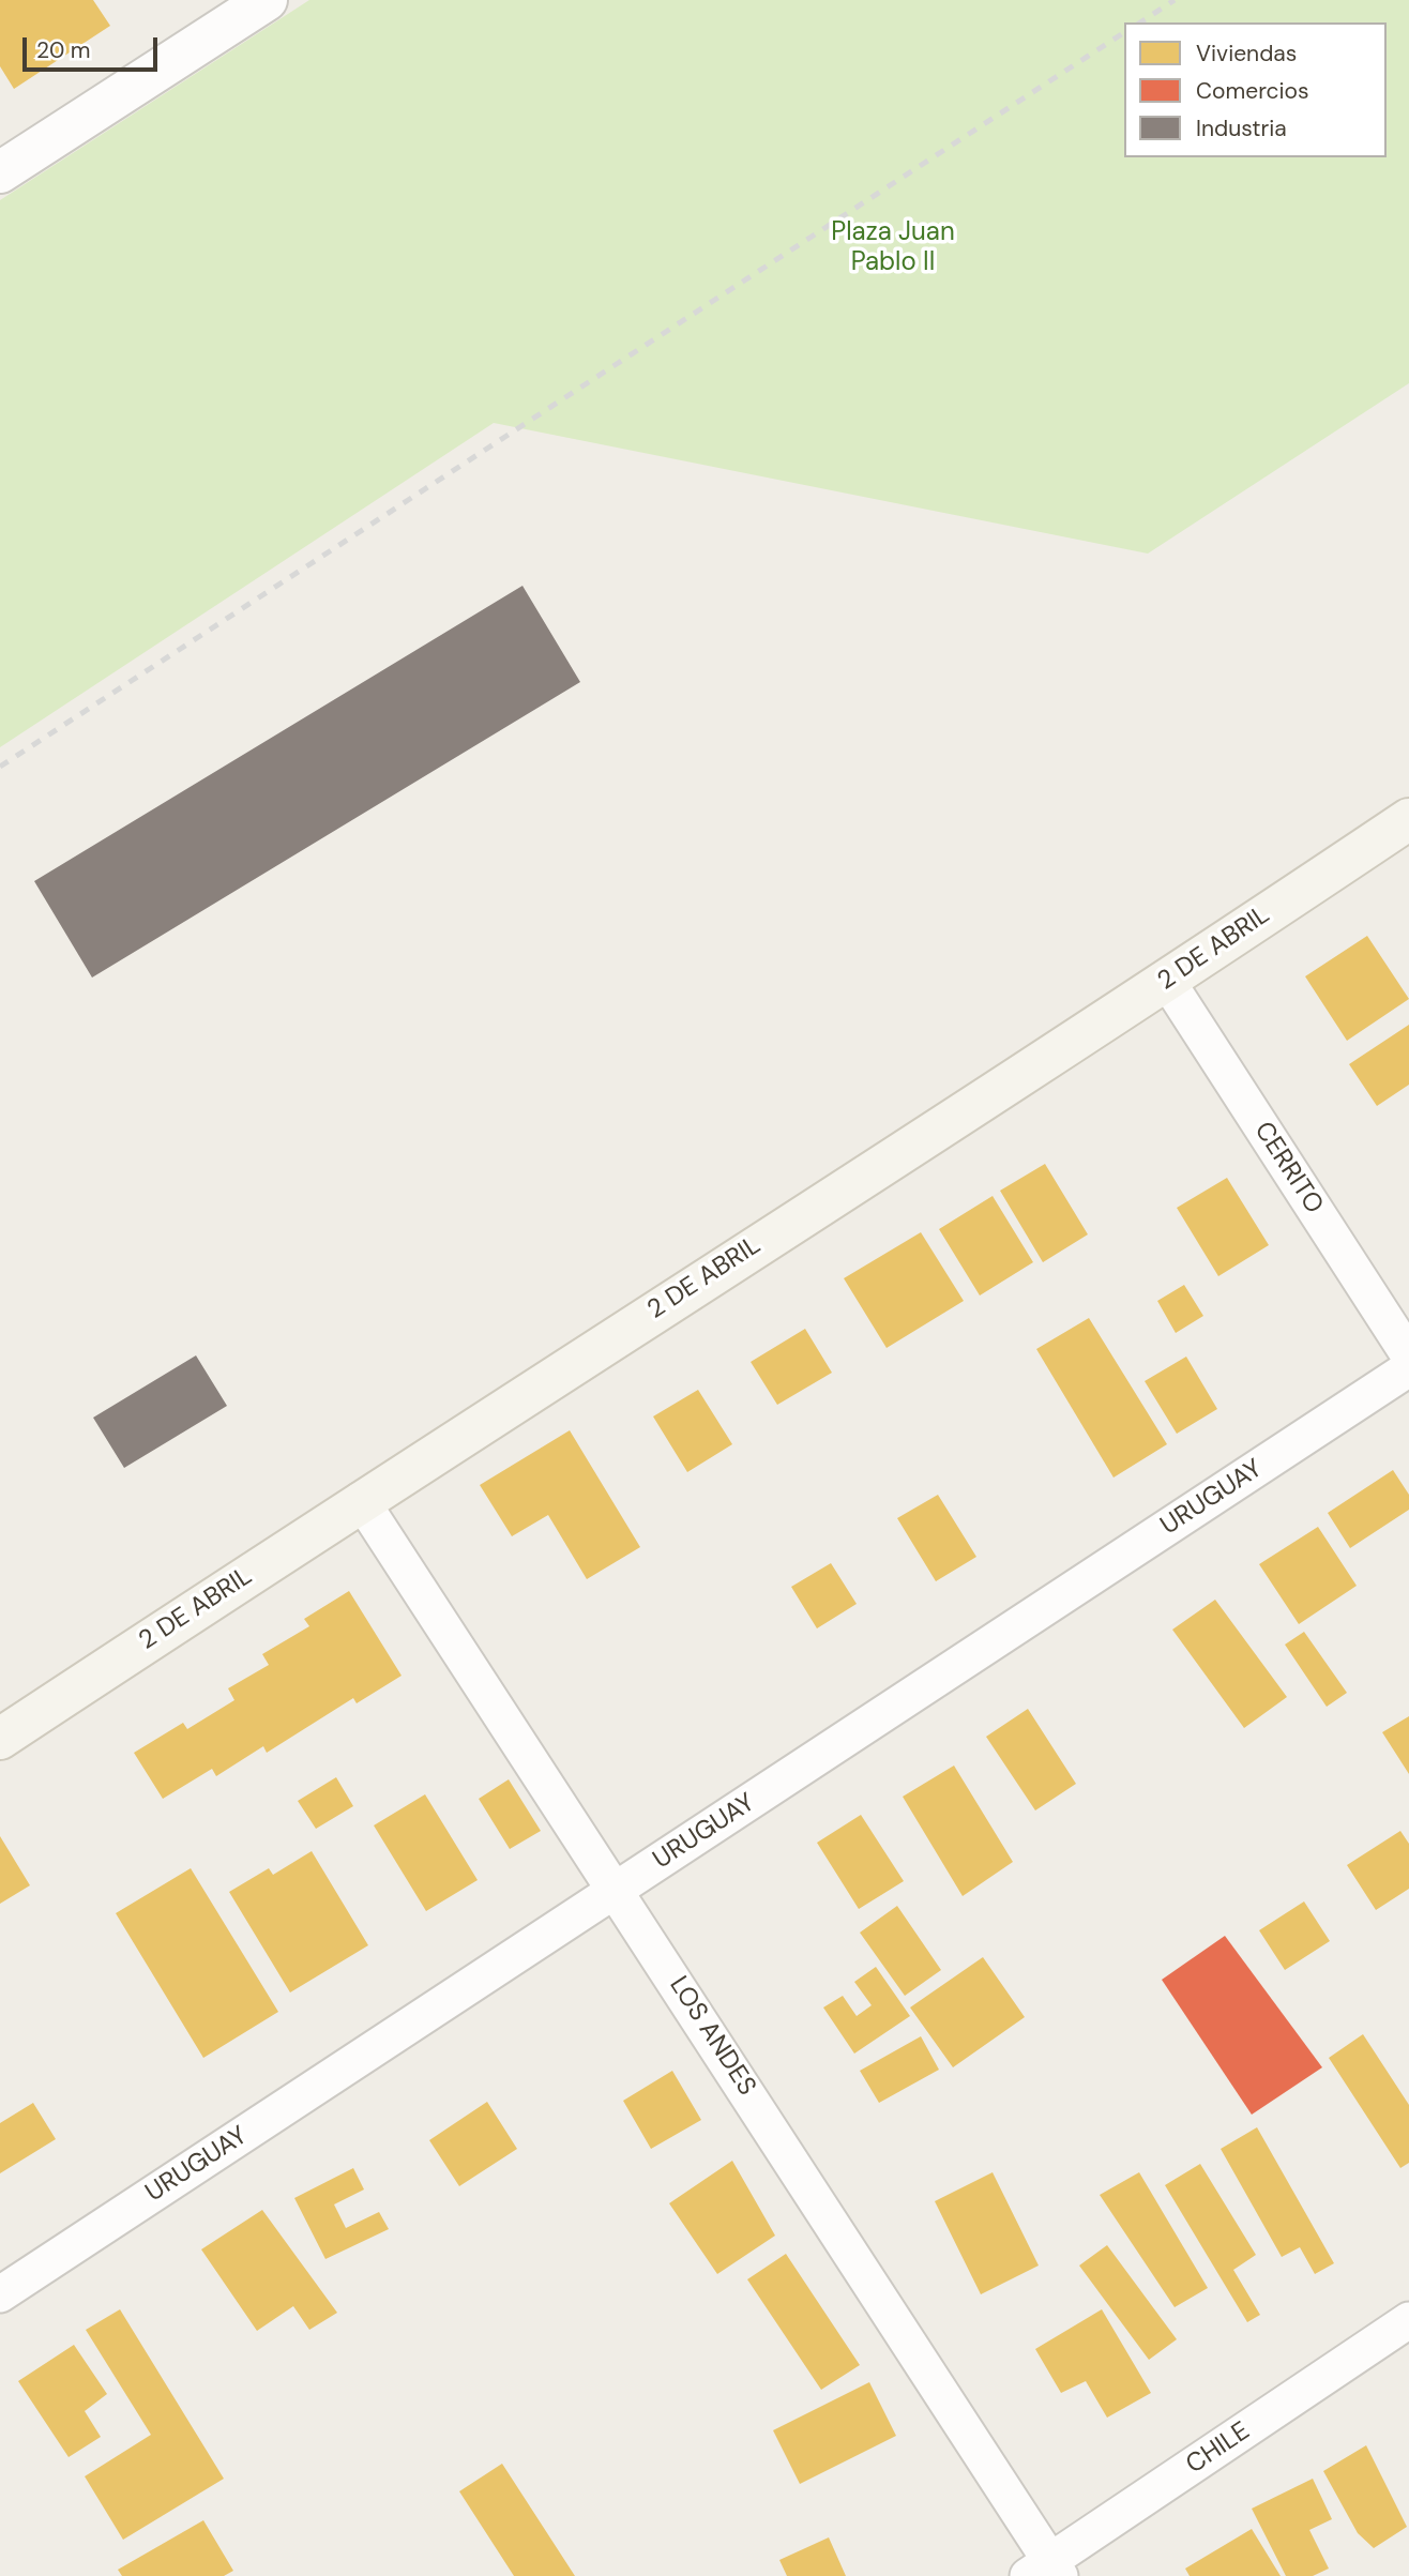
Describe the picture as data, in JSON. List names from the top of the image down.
{
  "streets": {
    "main road": ["2 DE ABRIL"],
    "street": [
      "CERRITO",
      "URUGUAY",
      "LOS ANDES",
      "CHILE"
    ]
  },
  "crossings": [
    ["2 DE ABRIL", "CERRITO"],
    ["2 DE ABRIL", "LOS ANDES"],
    ["URUGUAY", "LOS ANDES"],
    ["LOS ANDES", "CHILE"]
  ],
  "parks": ["Plaza Juan Pablo II"],
  "legend": ["Viviendas", "Comercios", "Industria"],
  "scale_bar": "20 m"
}
